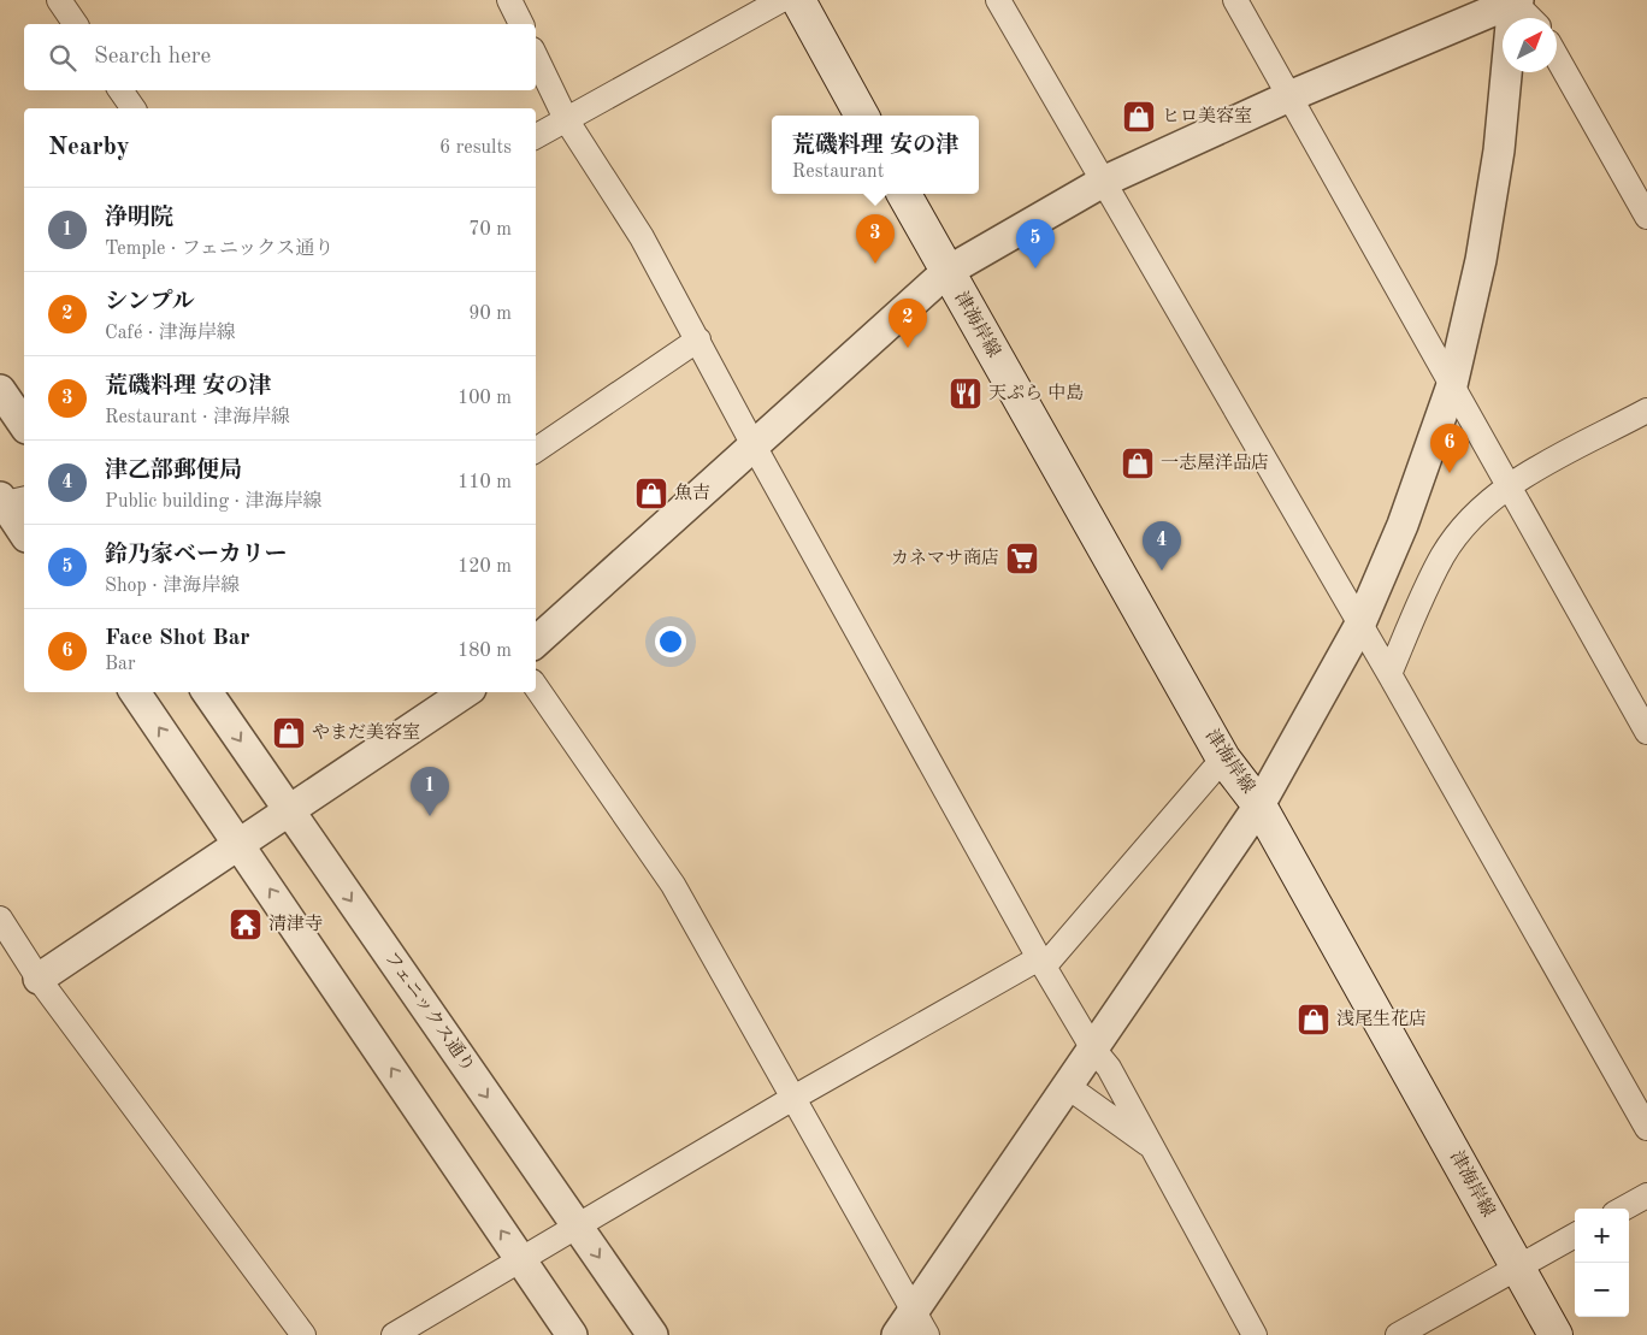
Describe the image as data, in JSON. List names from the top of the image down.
{
  "streets": {
    "main road": ["津海岸線"],
    "street": ["フェニックス通り"]
  },
  "places": {
    "shop": [
      "ヒロ美容室",
      "一志屋洋品店",
      "魚吉",
      "やまだ美容室",
      "浅尾生花店"
    ],
    "restaurant": ["天ぷら 中島"],
    "supermarket": ["カネマサ商店"],
    "temple": ["清津寺"]
  },
  "north": "top right",
  "page": {
    "search": "Search here",
    "heading": ["Nearby", "6 results"],
    "popup": ["荒磯料理 安の津", "Restaurant"],
    "list": [
      {
        "mark": "1",
        "name": "浄明院",
        "note": "Temple · フェニックス通り",
        "value": "70 m"
      },
      {
        "mark": "2",
        "name": "シンプル",
        "note": "Café · 津海岸線",
        "value": "90 m"
      },
      {
        "mark": "3",
        "name": "荒磯料理 安の津",
        "note": "Restaurant · 津海岸線",
        "value": "100 m"
      },
      {
        "mark": "4",
        "name": "津乙部郵便局",
        "note": "Public building · 津海岸線",
        "value": "110 m"
      },
      {
        "mark": "5",
        "name": "鈴乃家ベーカリー",
        "note": "Shop · 津海岸線",
        "value": "120 m"
      },
      {
        "mark": "6",
        "name": "Face Shot Bar",
        "note": "Bar",
        "value": "180 m"
      }
    ],
    "pins": [
      "3",
      "5",
      "2",
      "6",
      "4",
      "1"
    ],
    "map_buttons": ["+", "−"]
  }
}
